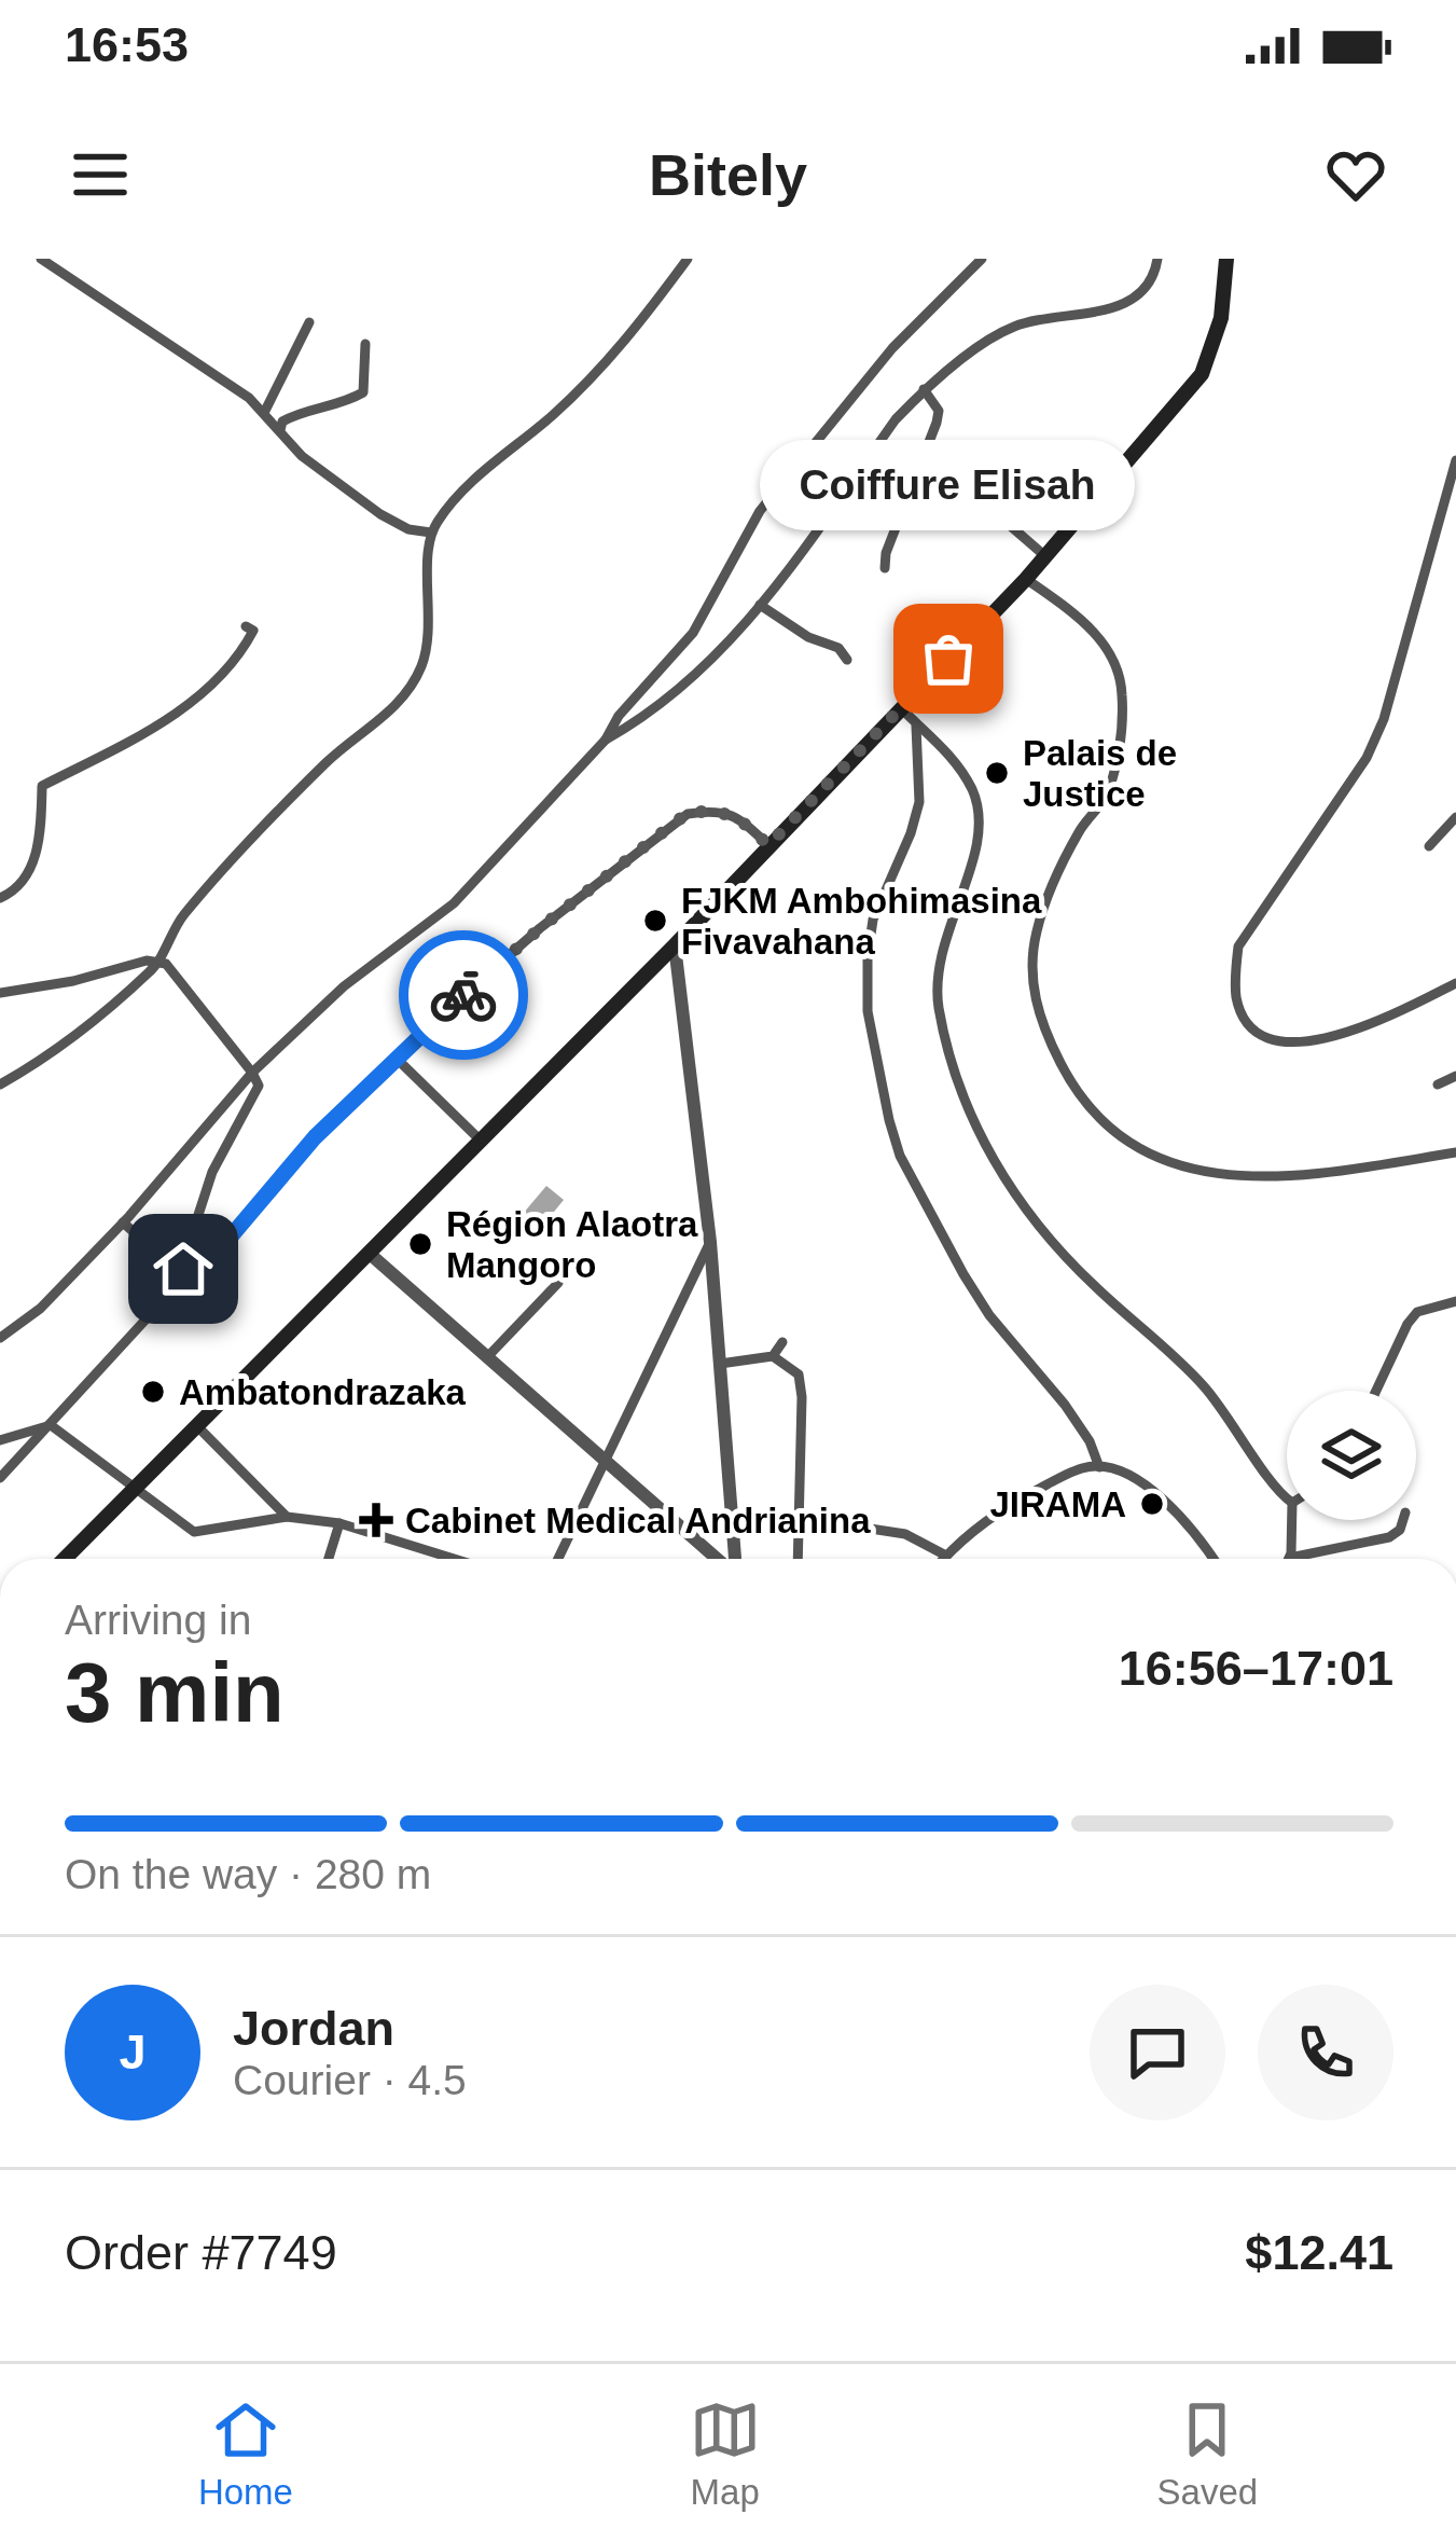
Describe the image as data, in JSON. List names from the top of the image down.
{
  "places": {
    "other": [
      "Coiffure Elisah",
      "Palais de Justice",
      "FJKM Ambohimasina Fivavahana",
      "Région Alaotra Mangoro",
      "Ambatondrazaka",
      "JIRAMA"
    ],
    "health": ["Cabinet Medical Andrianina"]
  },
  "page": {
    "status": "16:53",
    "header": "Bitely",
    "bubble": "Coiffure Elisah",
    "heading": ["3 min", "Arriving in", "16:56–17:01"],
    "panel": [
      "Jordan",
      "Courier · 4.5",
      "Order #7749",
      "$12.41"
    ],
    "bar": "On the way · 280 m",
    "round": "J",
    "tabs": ["Home", "Map", "Saved"]
  }
}
